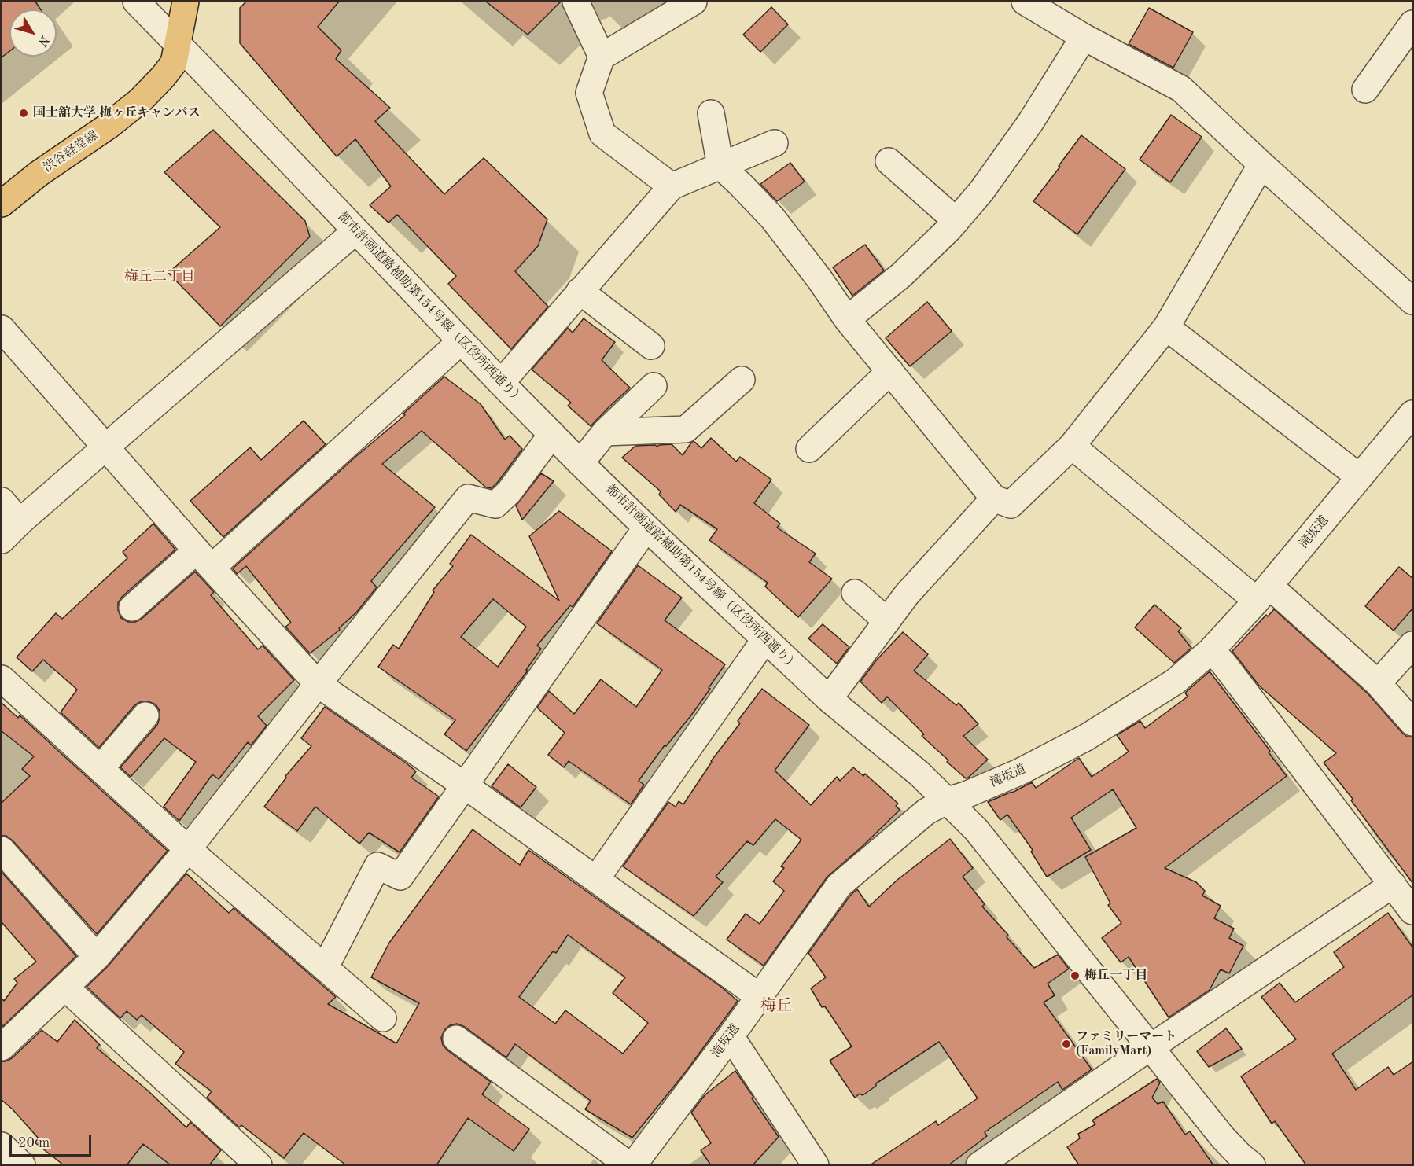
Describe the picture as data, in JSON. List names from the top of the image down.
{
  "streets": {
    "main road": ["渋谷経堂線"],
    "street": ["都市計画道路補助第154号線（区役所西通り）", "滝坂道"]
  },
  "crossings": [
    ["渋谷経堂線", "都市計画道路補助第154号線（区役所西通り）"],
    ["都市計画道路補助第154号線（区役所西通り）", "滝坂道"]
  ],
  "districts": ["梅丘二丁目", "梅丘"],
  "places": ["国士舘大学 梅ヶ丘キャンパス", "梅丘一丁目", "ファミリーマート (FamilyMart)"],
  "scale_bar": "20 m",
  "north": "bottom right"
}
